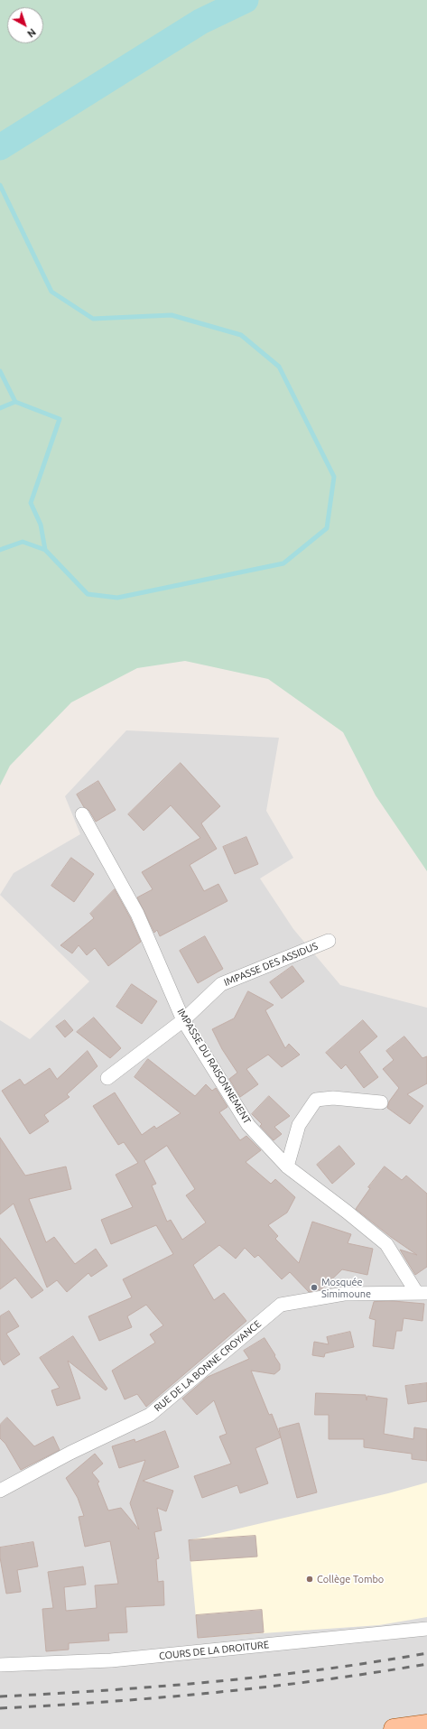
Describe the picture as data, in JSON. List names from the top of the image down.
{
  "streets": {
    "street": [
      "IMPASSE DES ASSIDUS",
      "IMPASSE DU RAISONNEMENT",
      "RUE DE LA BONNE CROYANCE",
      "COURS DE LA DROITURE"
    ]
  },
  "crossings": [
    ["IMPASSE DES ASSIDUS", "IMPASSE DU RAISONNEMENT"],
    ["IMPASSE DU RAISONNEMENT", "RUE DE LA BONNE CROYANCE"]
  ],
  "places": ["Mosquée Simimoune", "Collège Tombo"],
  "north": "bottom right"
}
